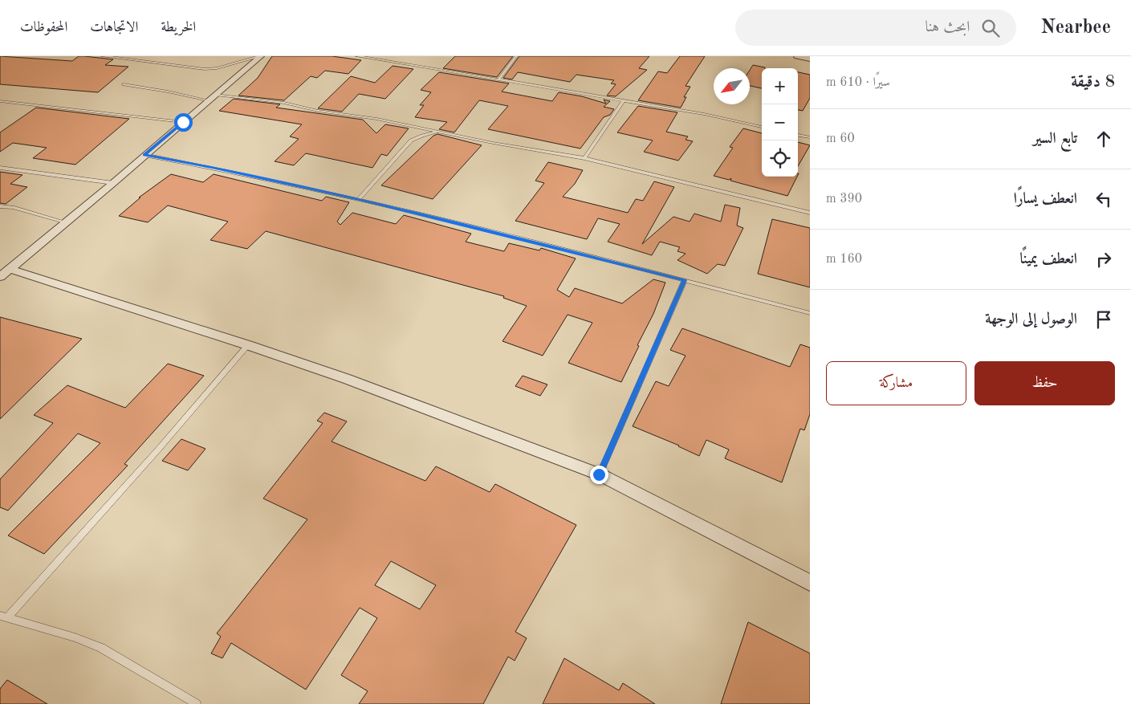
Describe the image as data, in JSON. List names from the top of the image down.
{
  "north": "bottom left",
  "page": {
    "header": "Nearbee",
    "search": "ابحث هنا",
    "nav": ["الخريطة", "الاتجاهات", "المحفوظات"],
    "heading": ["8 دقيقة", "سيرًا · 610 m"],
    "map_buttons": ["+", "−"],
    "list": [
      ["تابع السير", "60 m"],
      ["انعطف يسارًا", "390 m"],
      ["انعطف يمينًا", "160 m"],
      "الوصول إلى الوجهة"
    ],
    "buttons": ["حفظ", "مشاركة"]
  }
}
